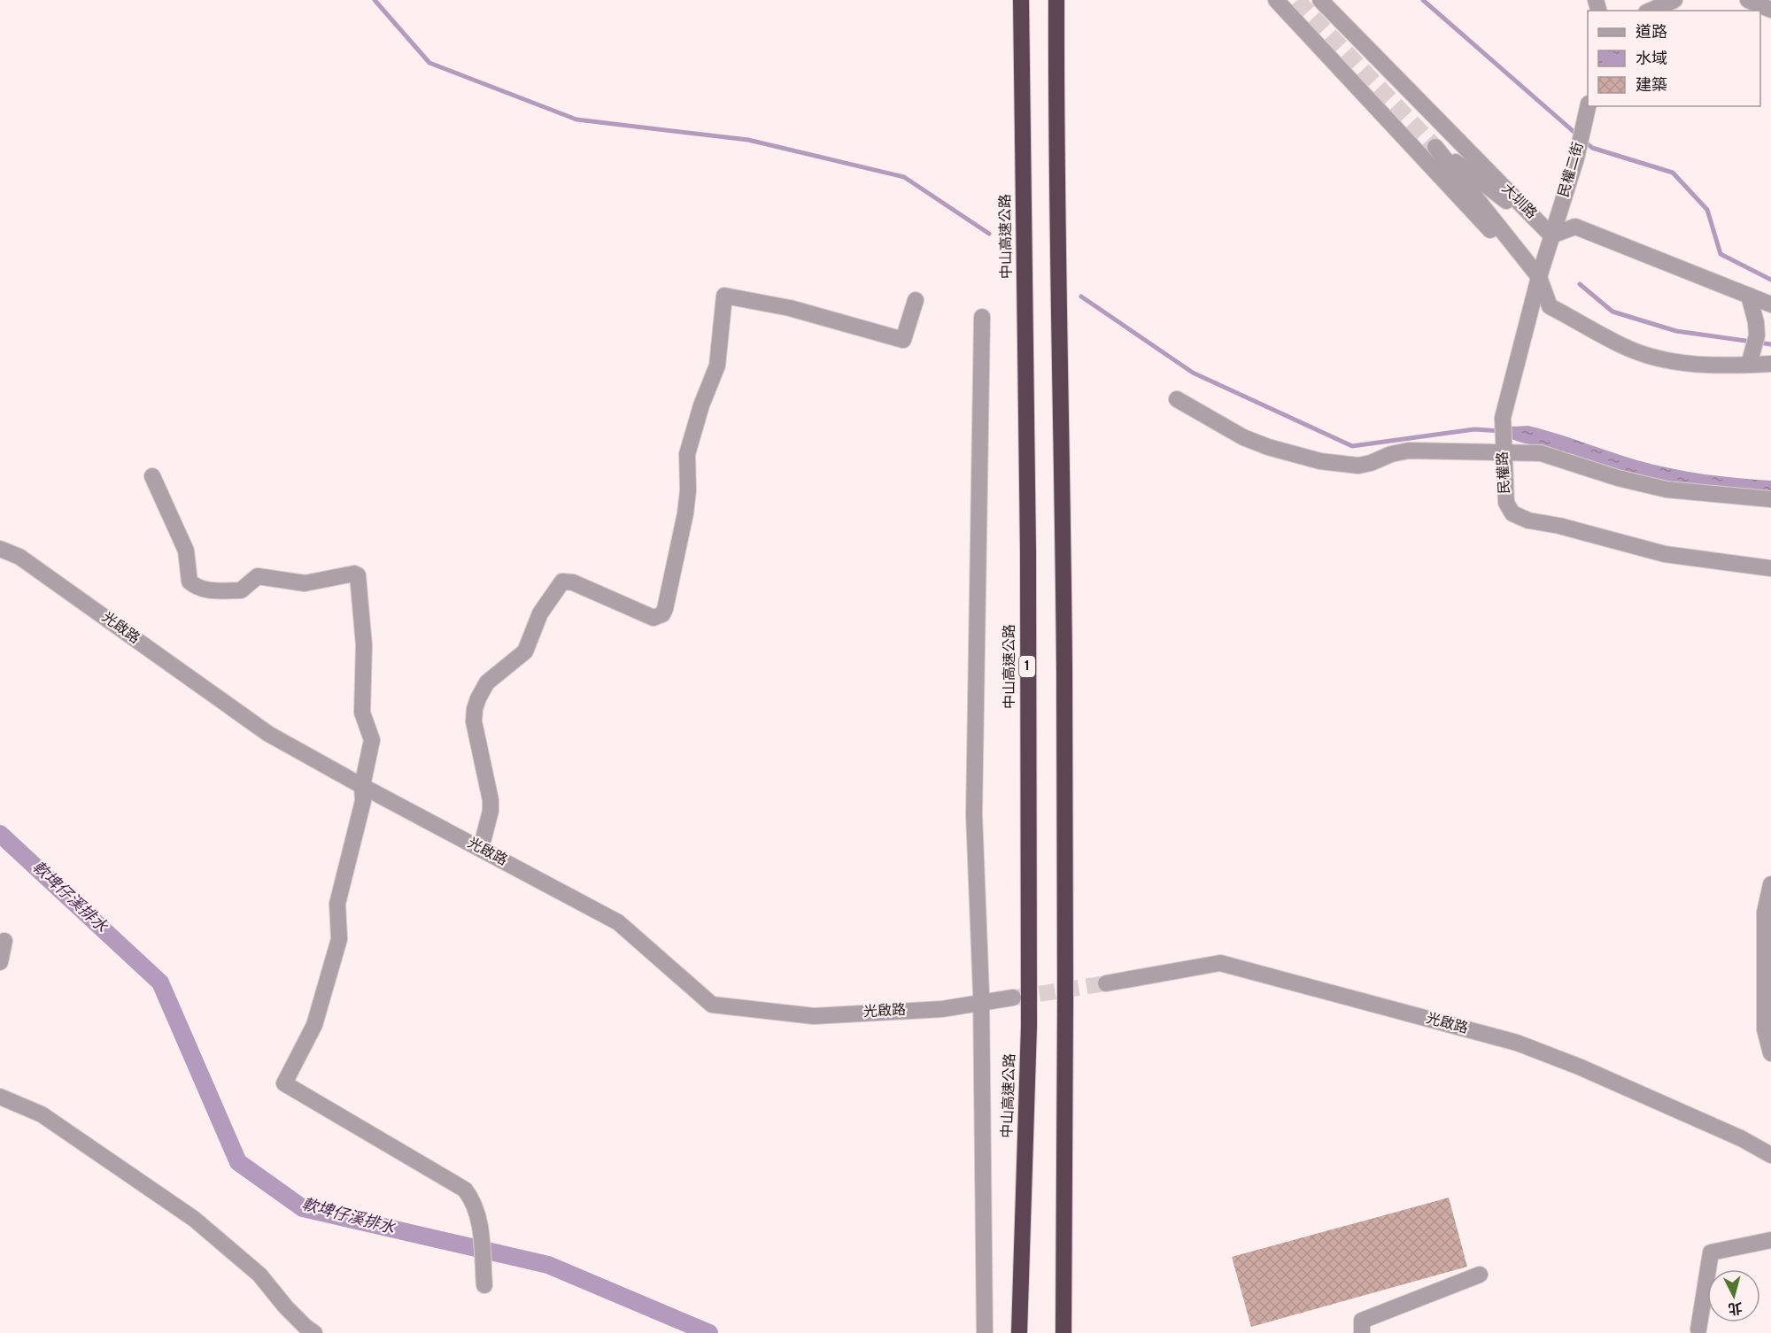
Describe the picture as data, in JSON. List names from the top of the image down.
{
  "streets": {
    "highway": ["中山高速公路", "1"],
    "street": [
      "民權二街",
      "大圳路",
      "民權路",
      "光啟路"
    ]
  },
  "crossings": [
    ["民權二街", "大圳路"],
    ["民權二街", "民權路"],
    ["大圳路", "民權路"]
  ],
  "water": ["軟埤仔溪排水"],
  "legend": ["道路", "水域", "建築"],
  "north": "bottom"
}
